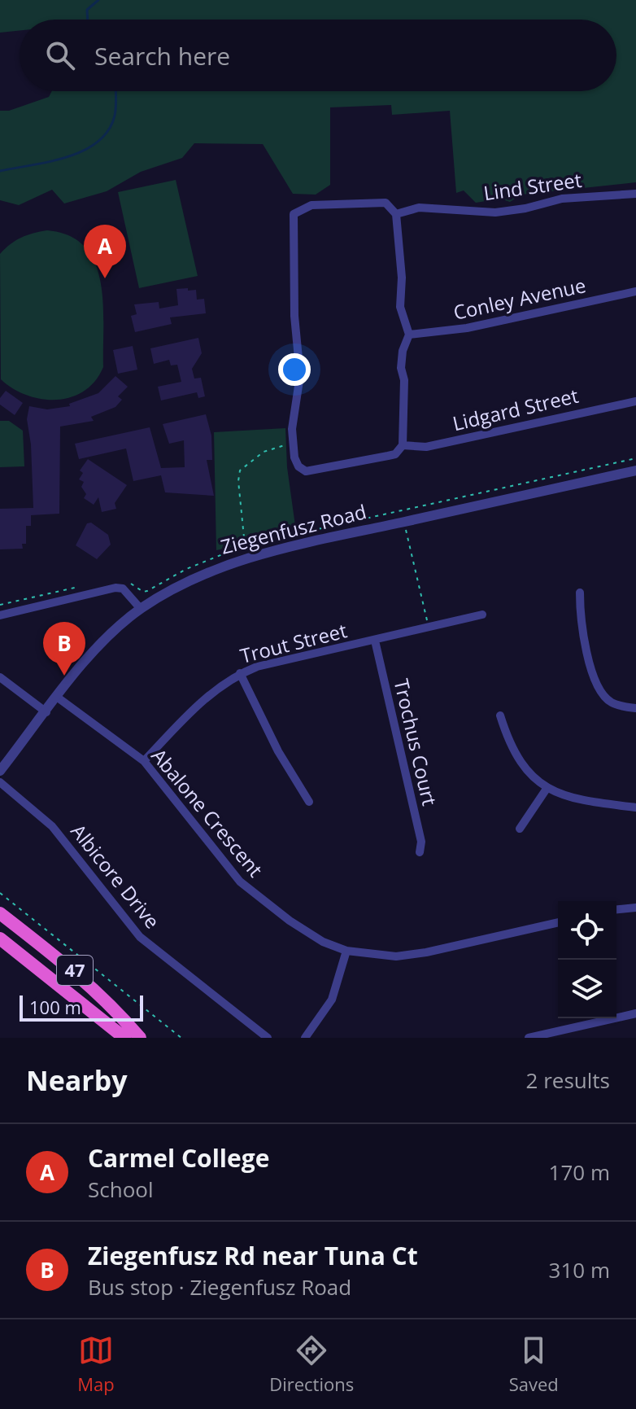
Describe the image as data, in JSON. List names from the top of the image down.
{
  "streets": {
    "highway": ["47"],
    "street": [
      "Lind Street",
      "Conley Avenue",
      "Lidgard Street",
      "Ziegenfusz Road",
      "Trout Street",
      "Trochus Court",
      "Abalone Crescent",
      "Albicore Drive"
    ]
  },
  "crossings": [
    ["Ziegenfusz Road", "Abalone Crescent"],
    ["Trout Street", "Trochus Court"],
    ["Trout Street", "Abalone Crescent"]
  ],
  "scale_bar": "100 m",
  "page": {
    "search": "Search here",
    "pins": ["A", "B"],
    "scale": "100 m",
    "heading": ["Nearby", "2 results"],
    "list": [
      {
        "mark": "A",
        "name": "Carmel College",
        "note": "School",
        "value": "170 m"
      },
      {
        "mark": "B",
        "name": "Ziegenfusz Rd near Tuna Ct",
        "note": "Bus stop · Ziegenfusz Road",
        "value": "310 m"
      }
    ],
    "nav": ["Map", "Directions", "Saved"]
  }
}
